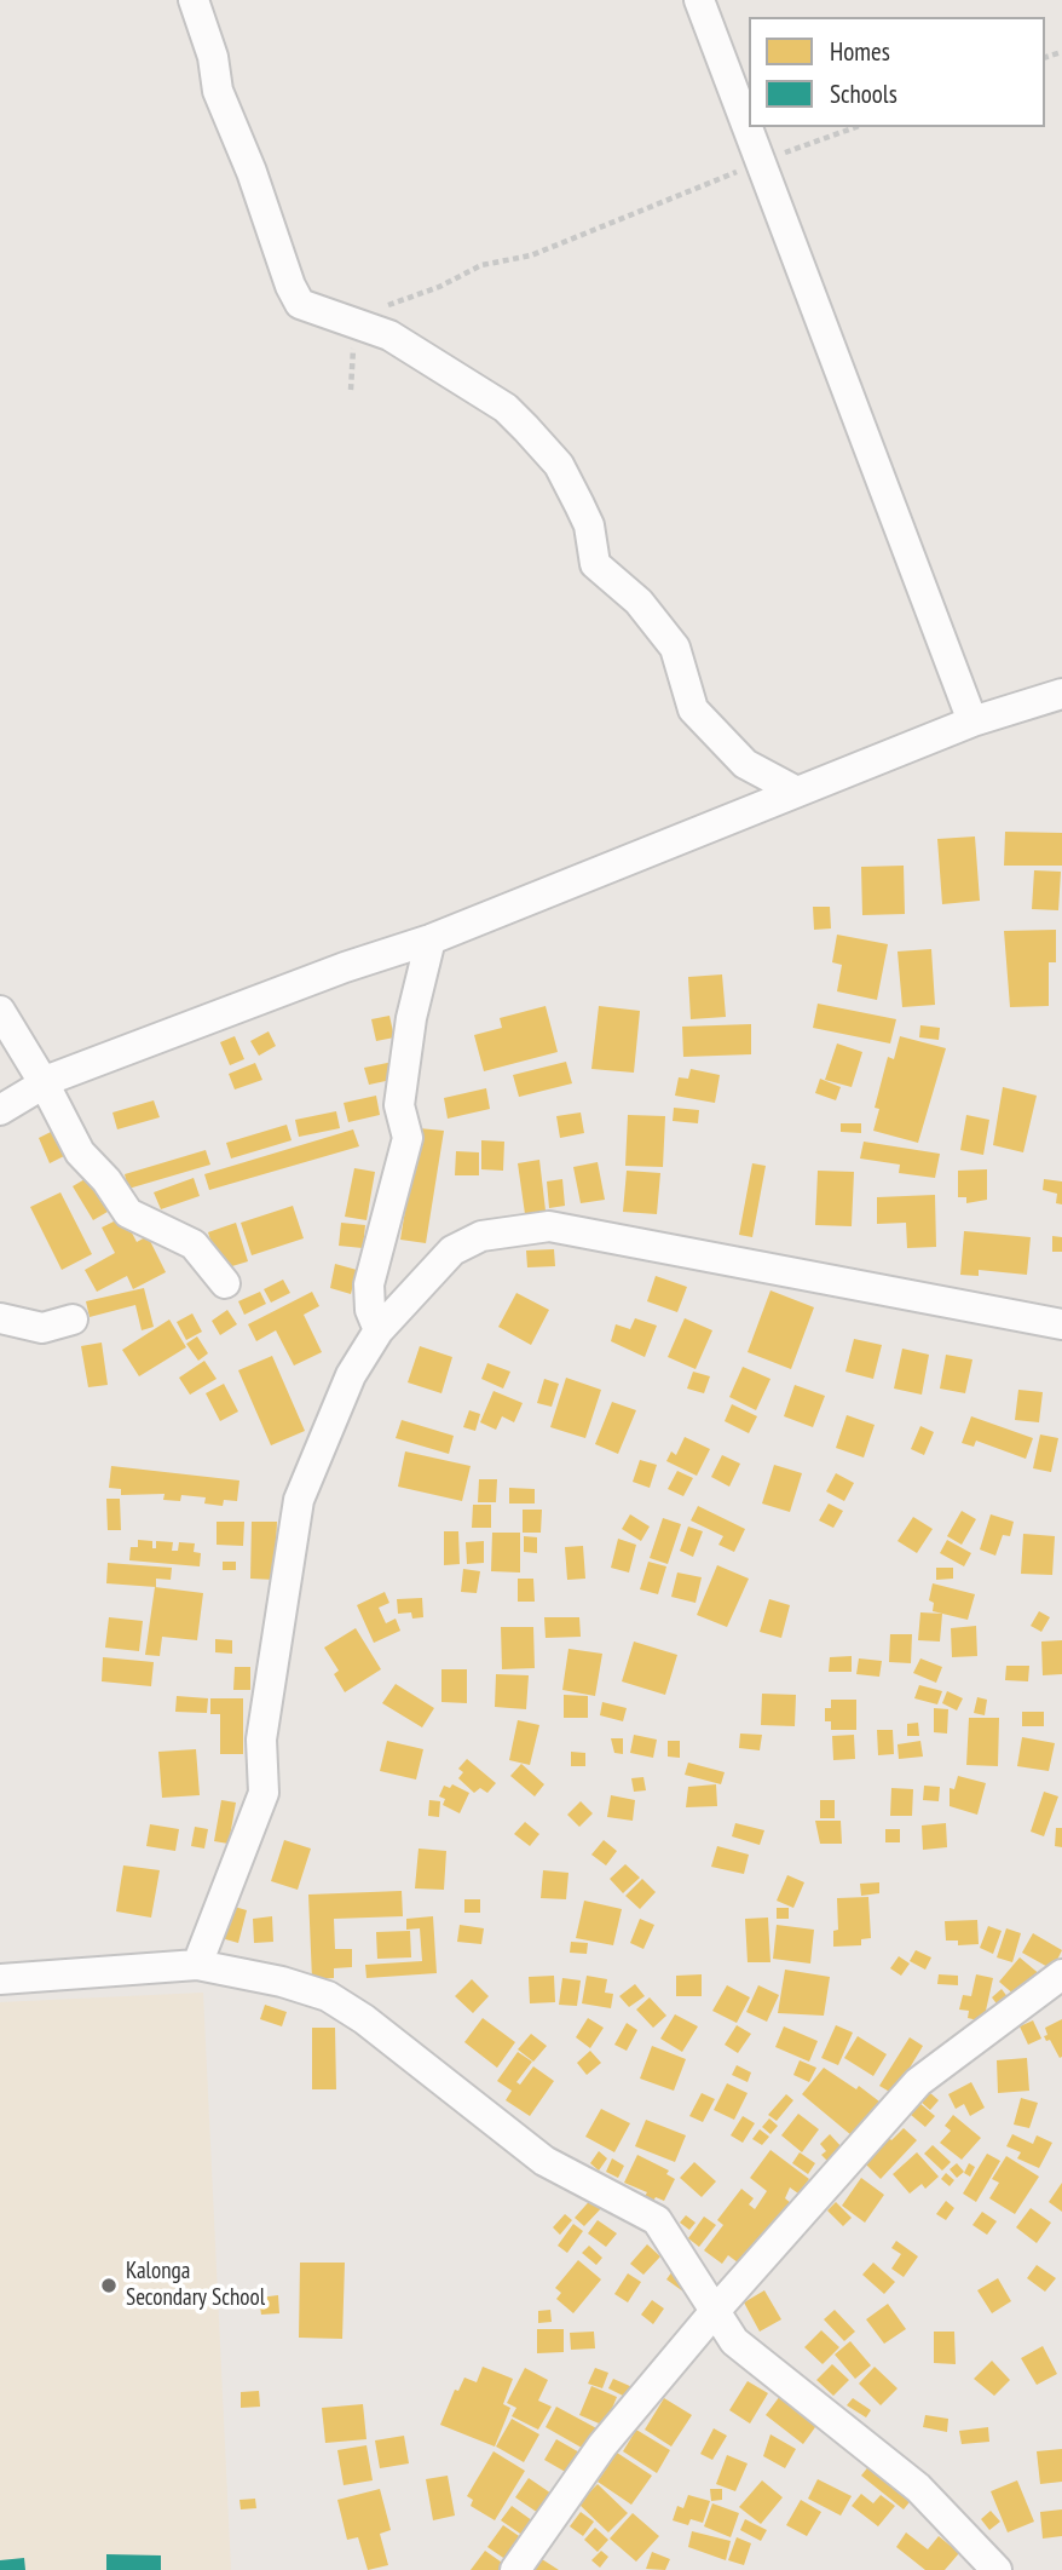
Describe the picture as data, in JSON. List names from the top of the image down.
{
  "places": ["Kalonga Secondary School"],
  "legend": ["Homes", "Schools"]
}
